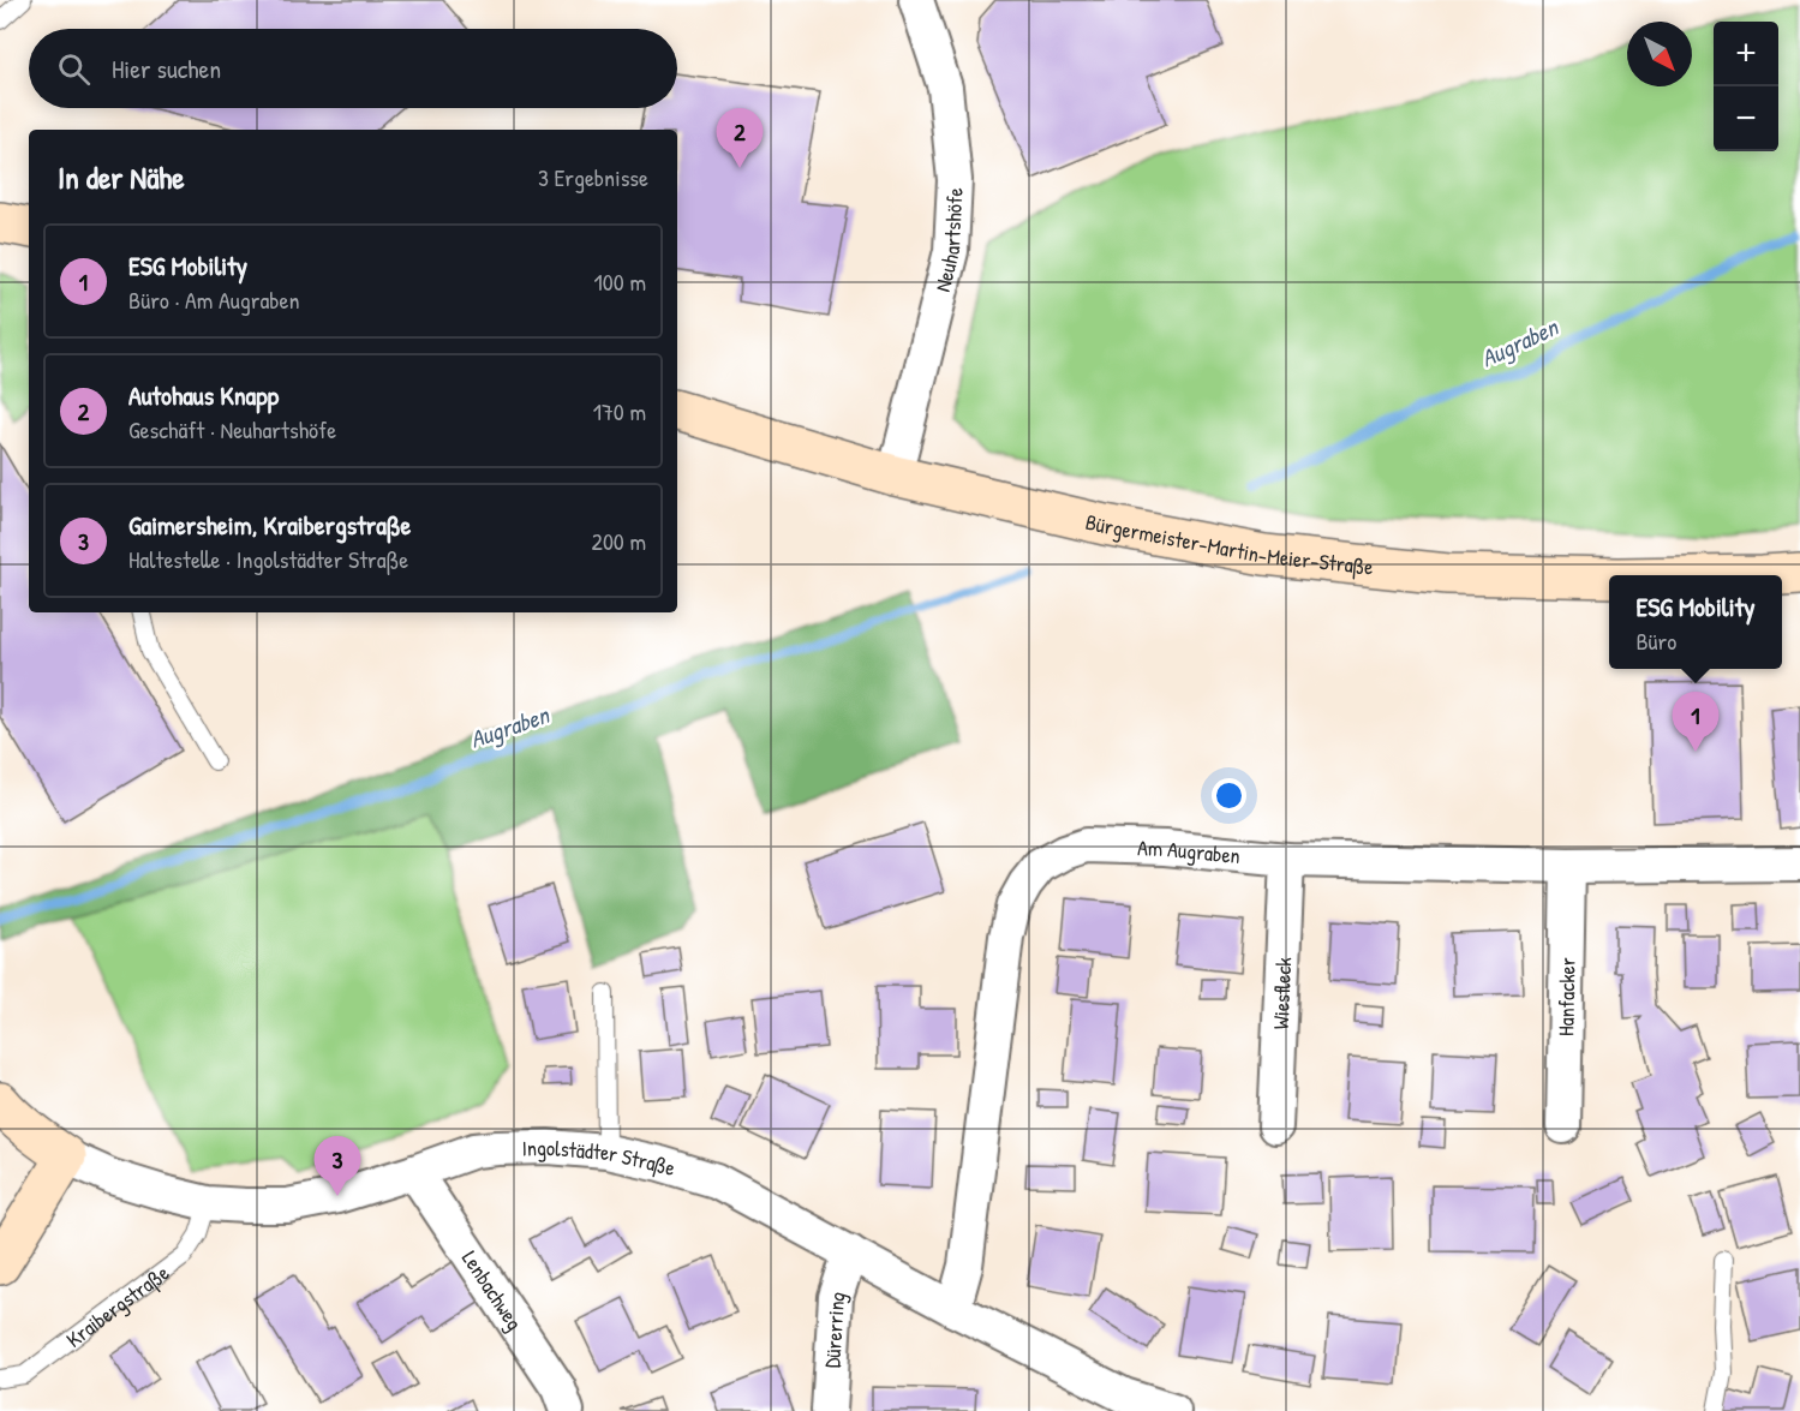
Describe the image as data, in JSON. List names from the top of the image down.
{
  "streets": {
    "street": [
      "Neuhartshöfe",
      "Bürgermeister-Martin-Meier-Straße",
      "Am Augraben",
      "Wiesfleck",
      "Hanfacker",
      "Ingolstädter Straße",
      "Lenbachweg",
      "Dürerring"
    ],
    "lane": ["Kraibergstraße"]
  },
  "crossings": [
    ["Neuhartshöfe", "Bürgermeister-Martin-Meier-Straße"],
    ["Am Augraben", "Wiesfleck"],
    ["Am Augraben", "Hanfacker"],
    ["Am Augraben", "Ingolstädter Straße"],
    ["Ingolstädter Straße", "Lenbachweg"],
    ["Ingolstädter Straße", "Kraibergstraße"],
    ["Ingolstädter Straße", "Dürerring"]
  ],
  "water": ["Augraben"],
  "north": "bottom right",
  "page": {
    "map_buttons": ["+", "−"],
    "search": "Hier suchen",
    "pins": ["2", "1", "3"],
    "heading": ["In der Nähe", "3 Ergebnisse"],
    "list": [
      {
        "mark": "1",
        "name": "ESG Mobility",
        "note": "Büro · Am Augraben",
        "value": "100 m"
      },
      {
        "mark": "2",
        "name": "Autohaus Knapp",
        "note": "Geschäft · Neuhartshöfe",
        "value": "170 m"
      },
      {
        "mark": "3",
        "name": "Gaimersheim, Kraibergstraße",
        "note": "Haltestelle · Ingolstädter Straße",
        "value": "200 m"
      }
    ],
    "popup": ["ESG Mobility", "Büro"]
  }
}
